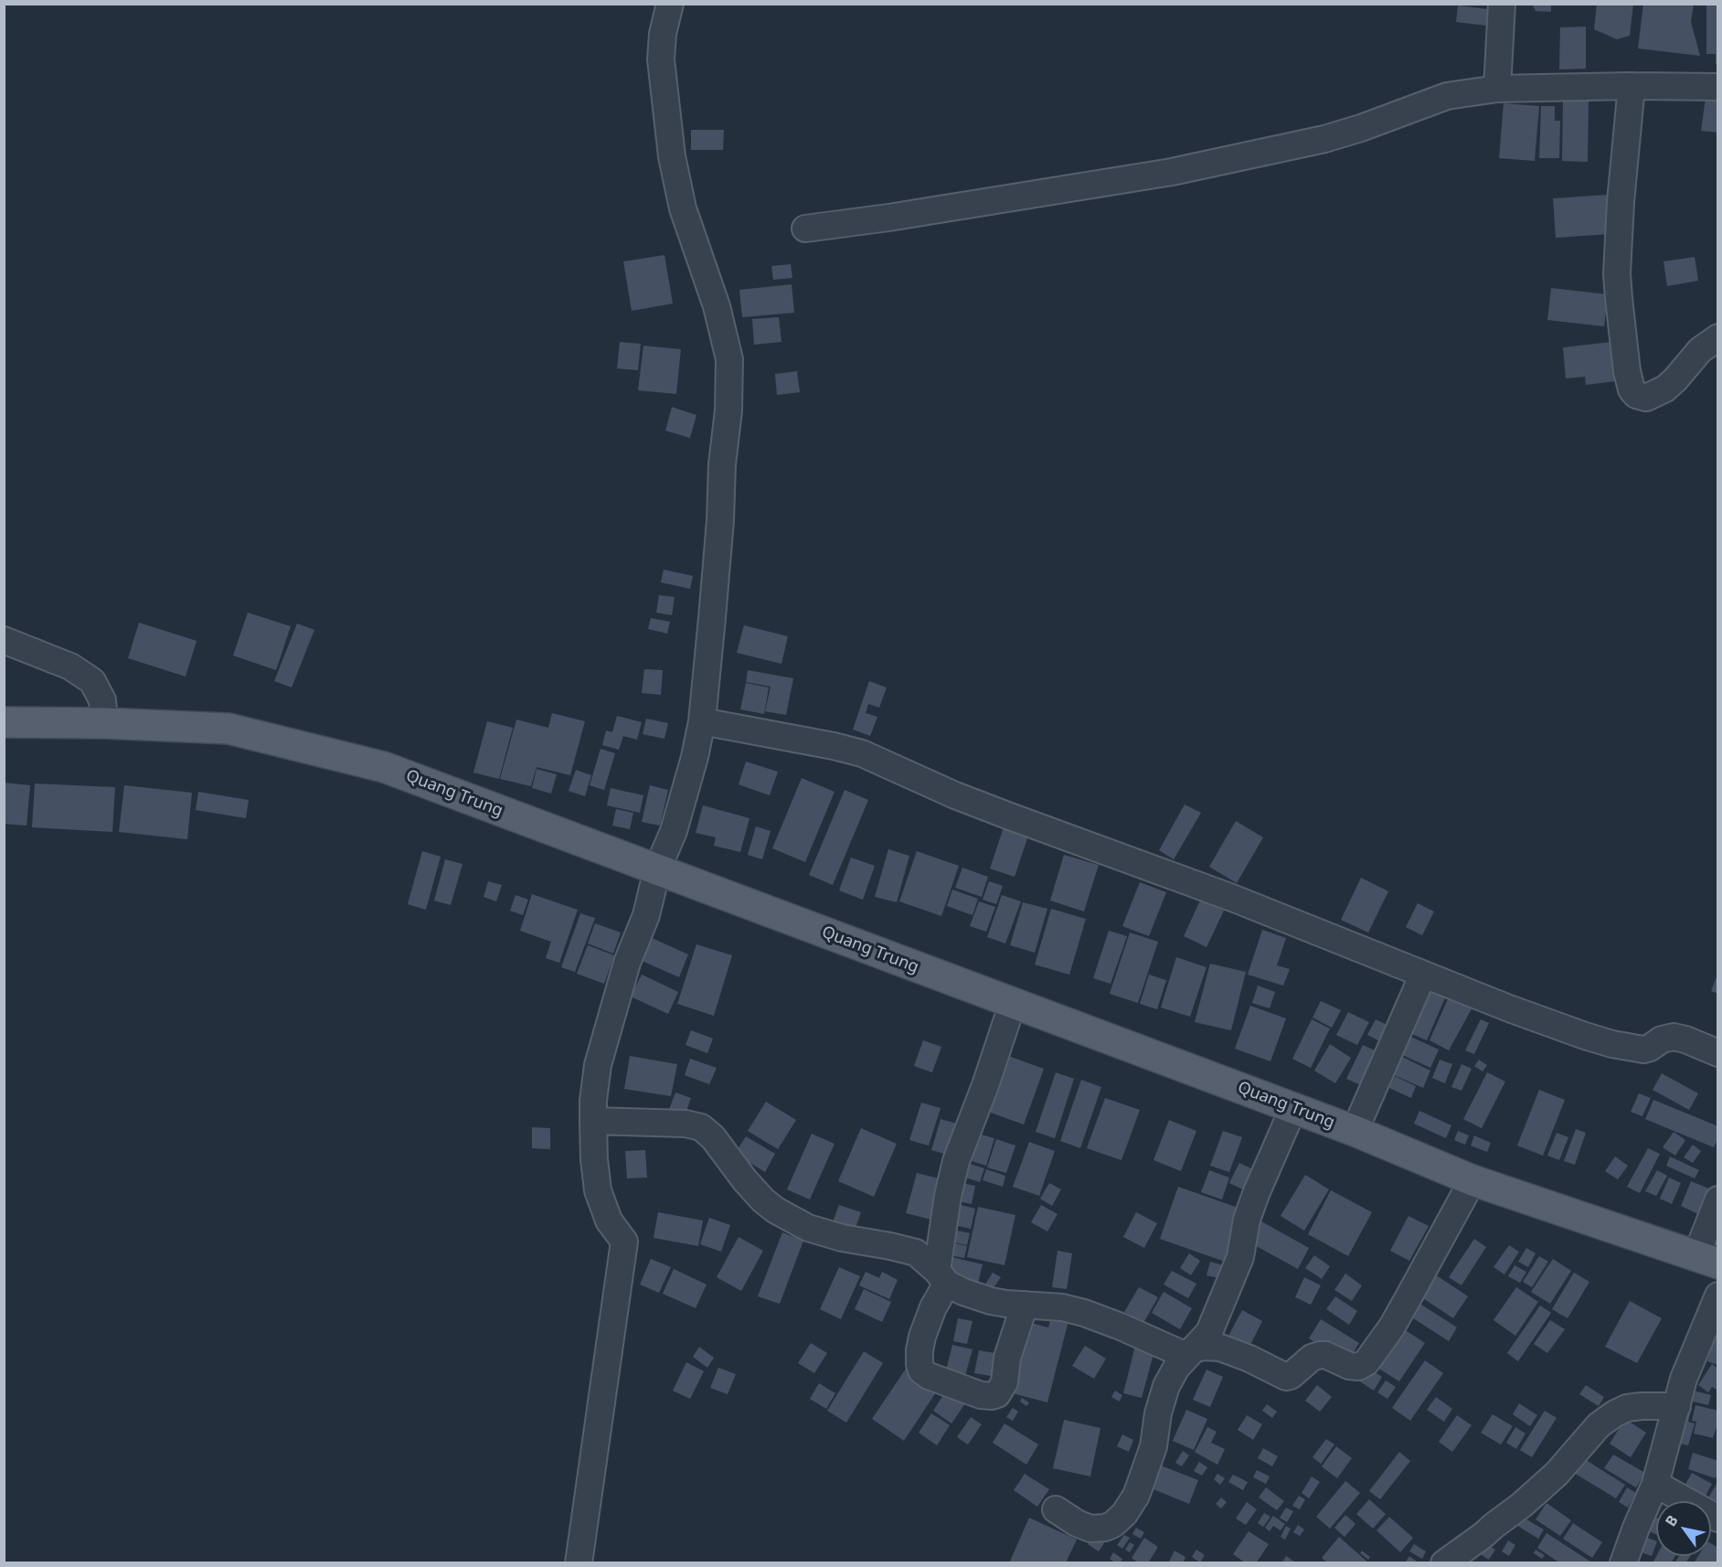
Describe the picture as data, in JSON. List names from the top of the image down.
{
  "streets": {
    "main road": ["Quang Trung"]
  },
  "north": "top left"
}
